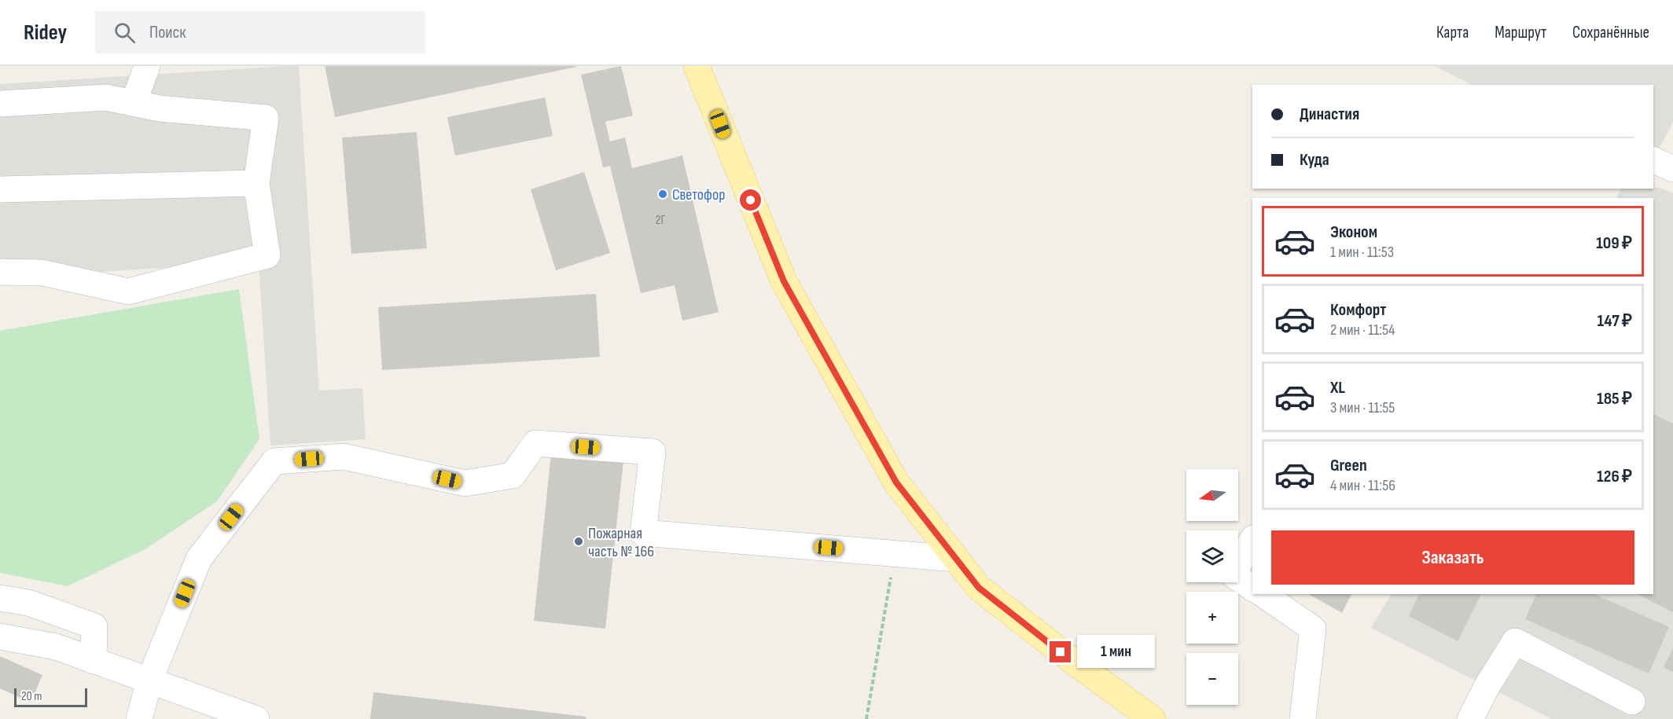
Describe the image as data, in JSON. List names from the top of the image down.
{
  "places": ["Светофор", "Пожарная часть № 166"],
  "house_numbers": ["2Г"],
  "scale_bar": "20 m",
  "north": "left",
  "page": {
    "header": "Ridey",
    "search": "Поиск",
    "nav": ["Карта", "Маршрут", "Сохранённые"],
    "banner": ["Династия", "Куда"],
    "list": [
      {
        "name": "Эконом",
        "note": "1 мин · 11:53",
        "value": "109 ₽"
      },
      {
        "name": "Комфорт",
        "note": "2 мин · 11:54",
        "value": "147 ₽"
      },
      {
        "name": "XL",
        "note": "3 мин · 11:55",
        "value": "185 ₽"
      },
      {
        "name": "Green",
        "note": "4 мин · 11:56",
        "value": "126 ₽"
      }
    ],
    "map_buttons": ["+", "−"],
    "buttons": "Заказать",
    "bubble": "1 мин",
    "scale": "20 m"
  }
}
